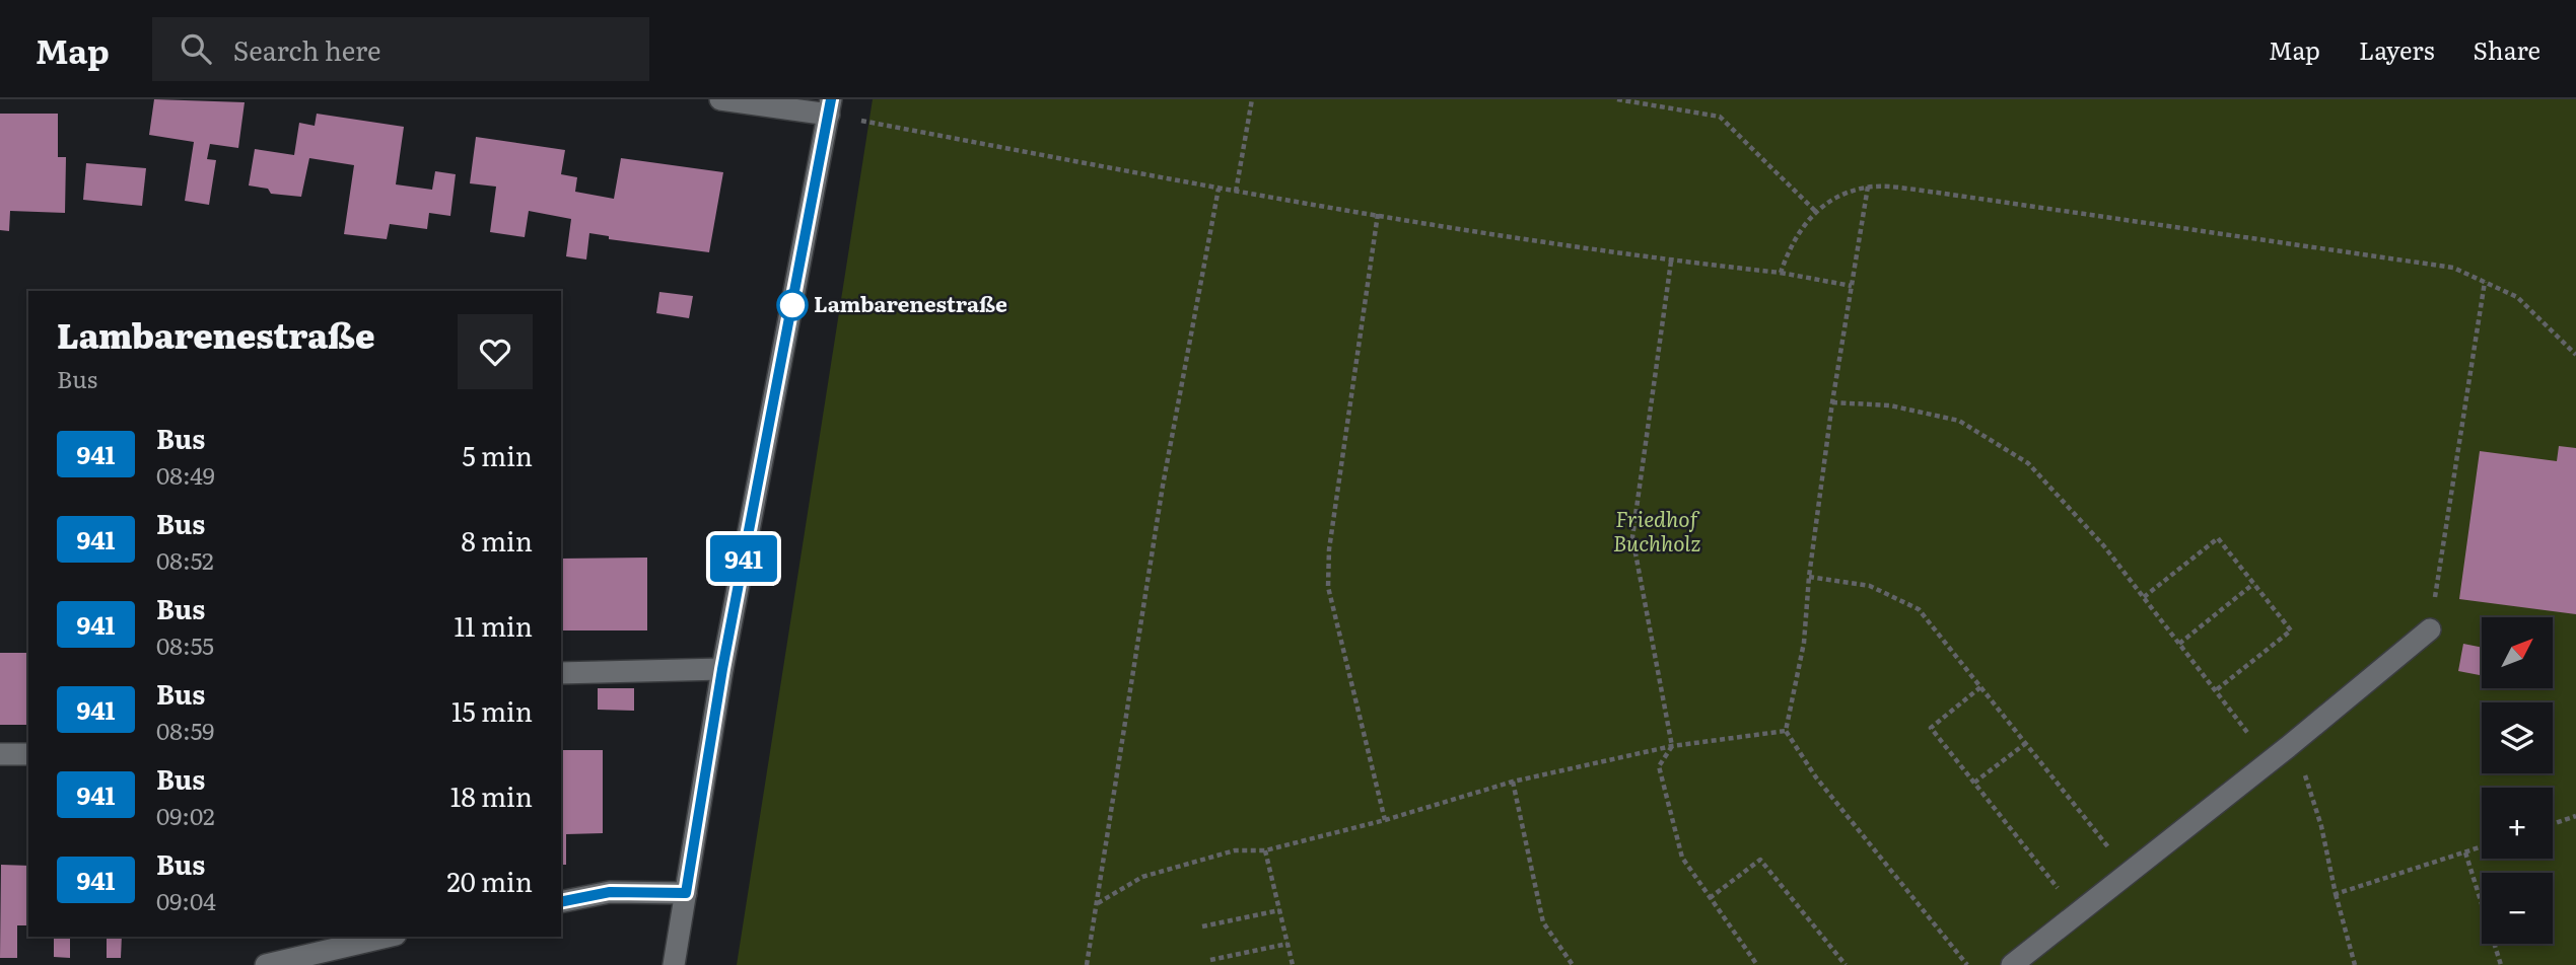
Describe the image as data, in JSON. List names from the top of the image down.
{
  "parks": ["Friedhof Buchholz"],
  "places": ["Lambarenestraße"],
  "lines": ["bus line 941"],
  "north": "top right",
  "page": {
    "header": "Map",
    "search": "Search here",
    "nav": ["Map", "Layers", "Share"],
    "on_map": "941",
    "heading": ["Lambarenestraße", "Bus"],
    "list": [
      {
        "mark": "941",
        "name": "Bus",
        "note": "08:49",
        "value": "5 min"
      },
      {
        "mark": "941",
        "name": "Bus",
        "note": "08:52",
        "value": "8 min"
      },
      {
        "mark": "941",
        "name": "Bus",
        "note": "08:55",
        "value": "11 min"
      },
      {
        "mark": "941",
        "name": "Bus",
        "note": "08:59",
        "value": "15 min"
      },
      {
        "mark": "941",
        "name": "Bus",
        "note": "09:02",
        "value": "18 min"
      },
      {
        "mark": "941",
        "name": "Bus",
        "note": "09:04",
        "value": "20 min"
      }
    ],
    "map_buttons": ["+", "−"]
  }
}
